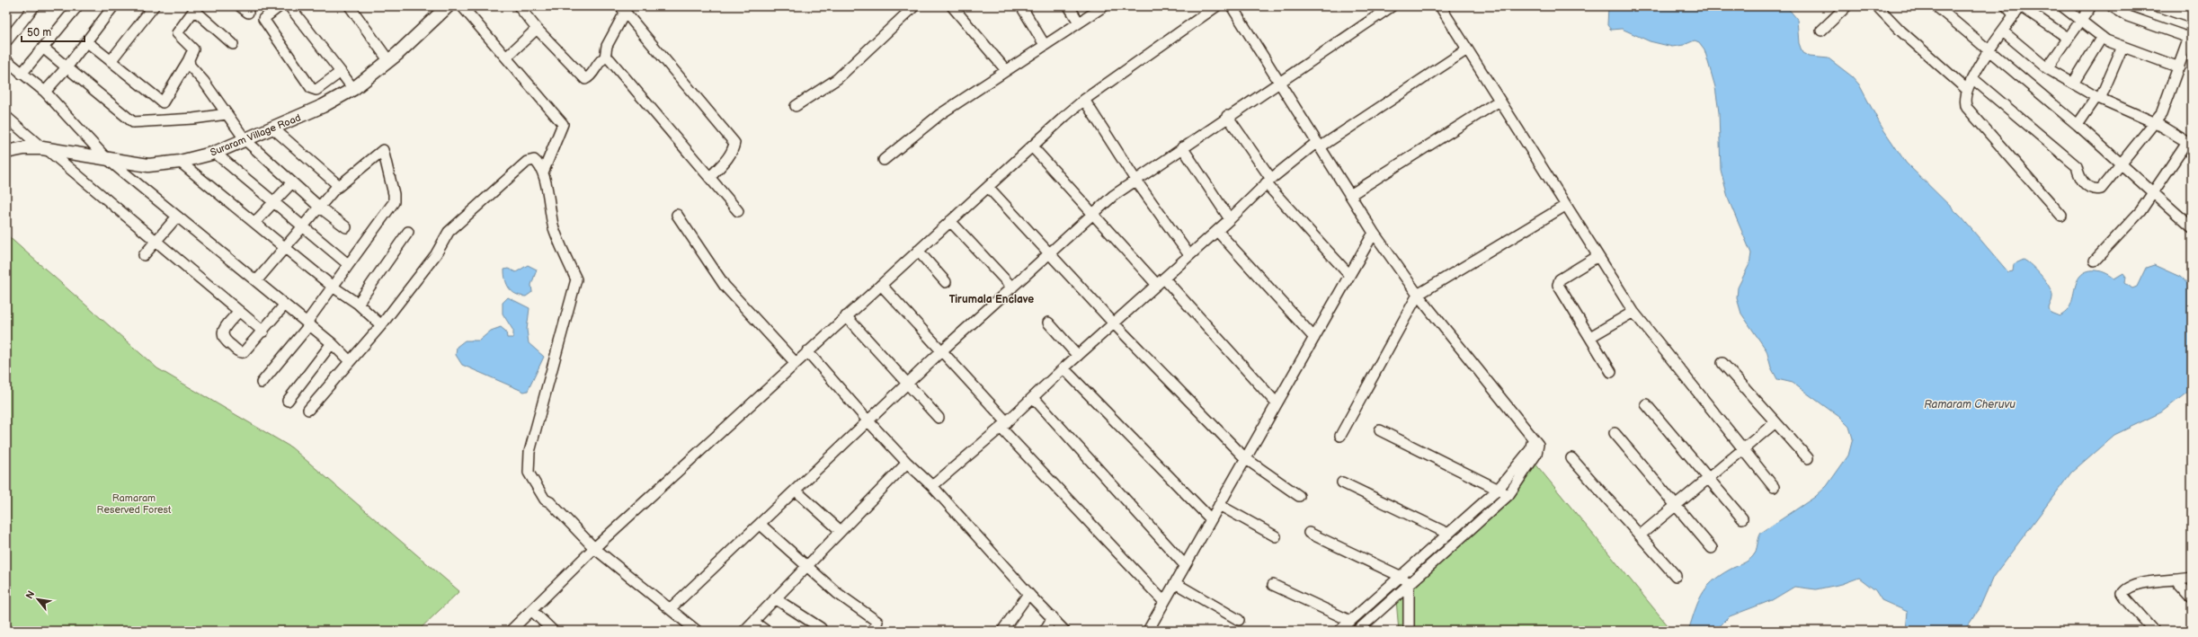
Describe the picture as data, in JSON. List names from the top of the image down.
{
  "streets": {
    "main road": ["Suraram Village Road"]
  },
  "districts": ["Tirumala Enclave"],
  "water": ["Ramaram Cheruvu"],
  "parks": ["Ramaram Reserved Forest"],
  "scale_bar": "50 m",
  "north": "top left"
}
